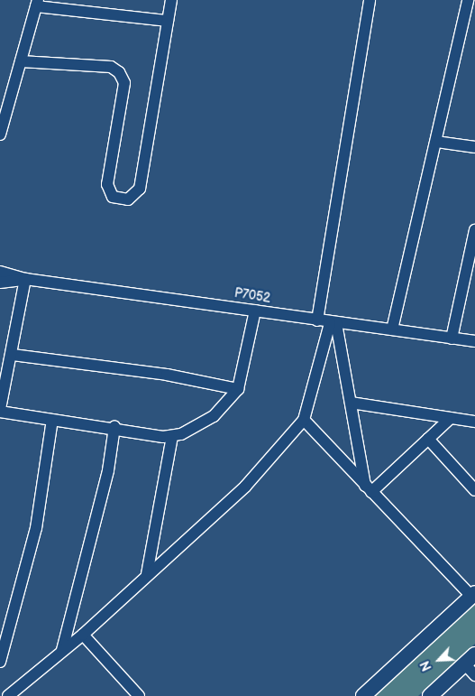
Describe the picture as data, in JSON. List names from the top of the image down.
{
  "streets": {
    "street": ["P7052"]
  },
  "north": "bottom left"
}
